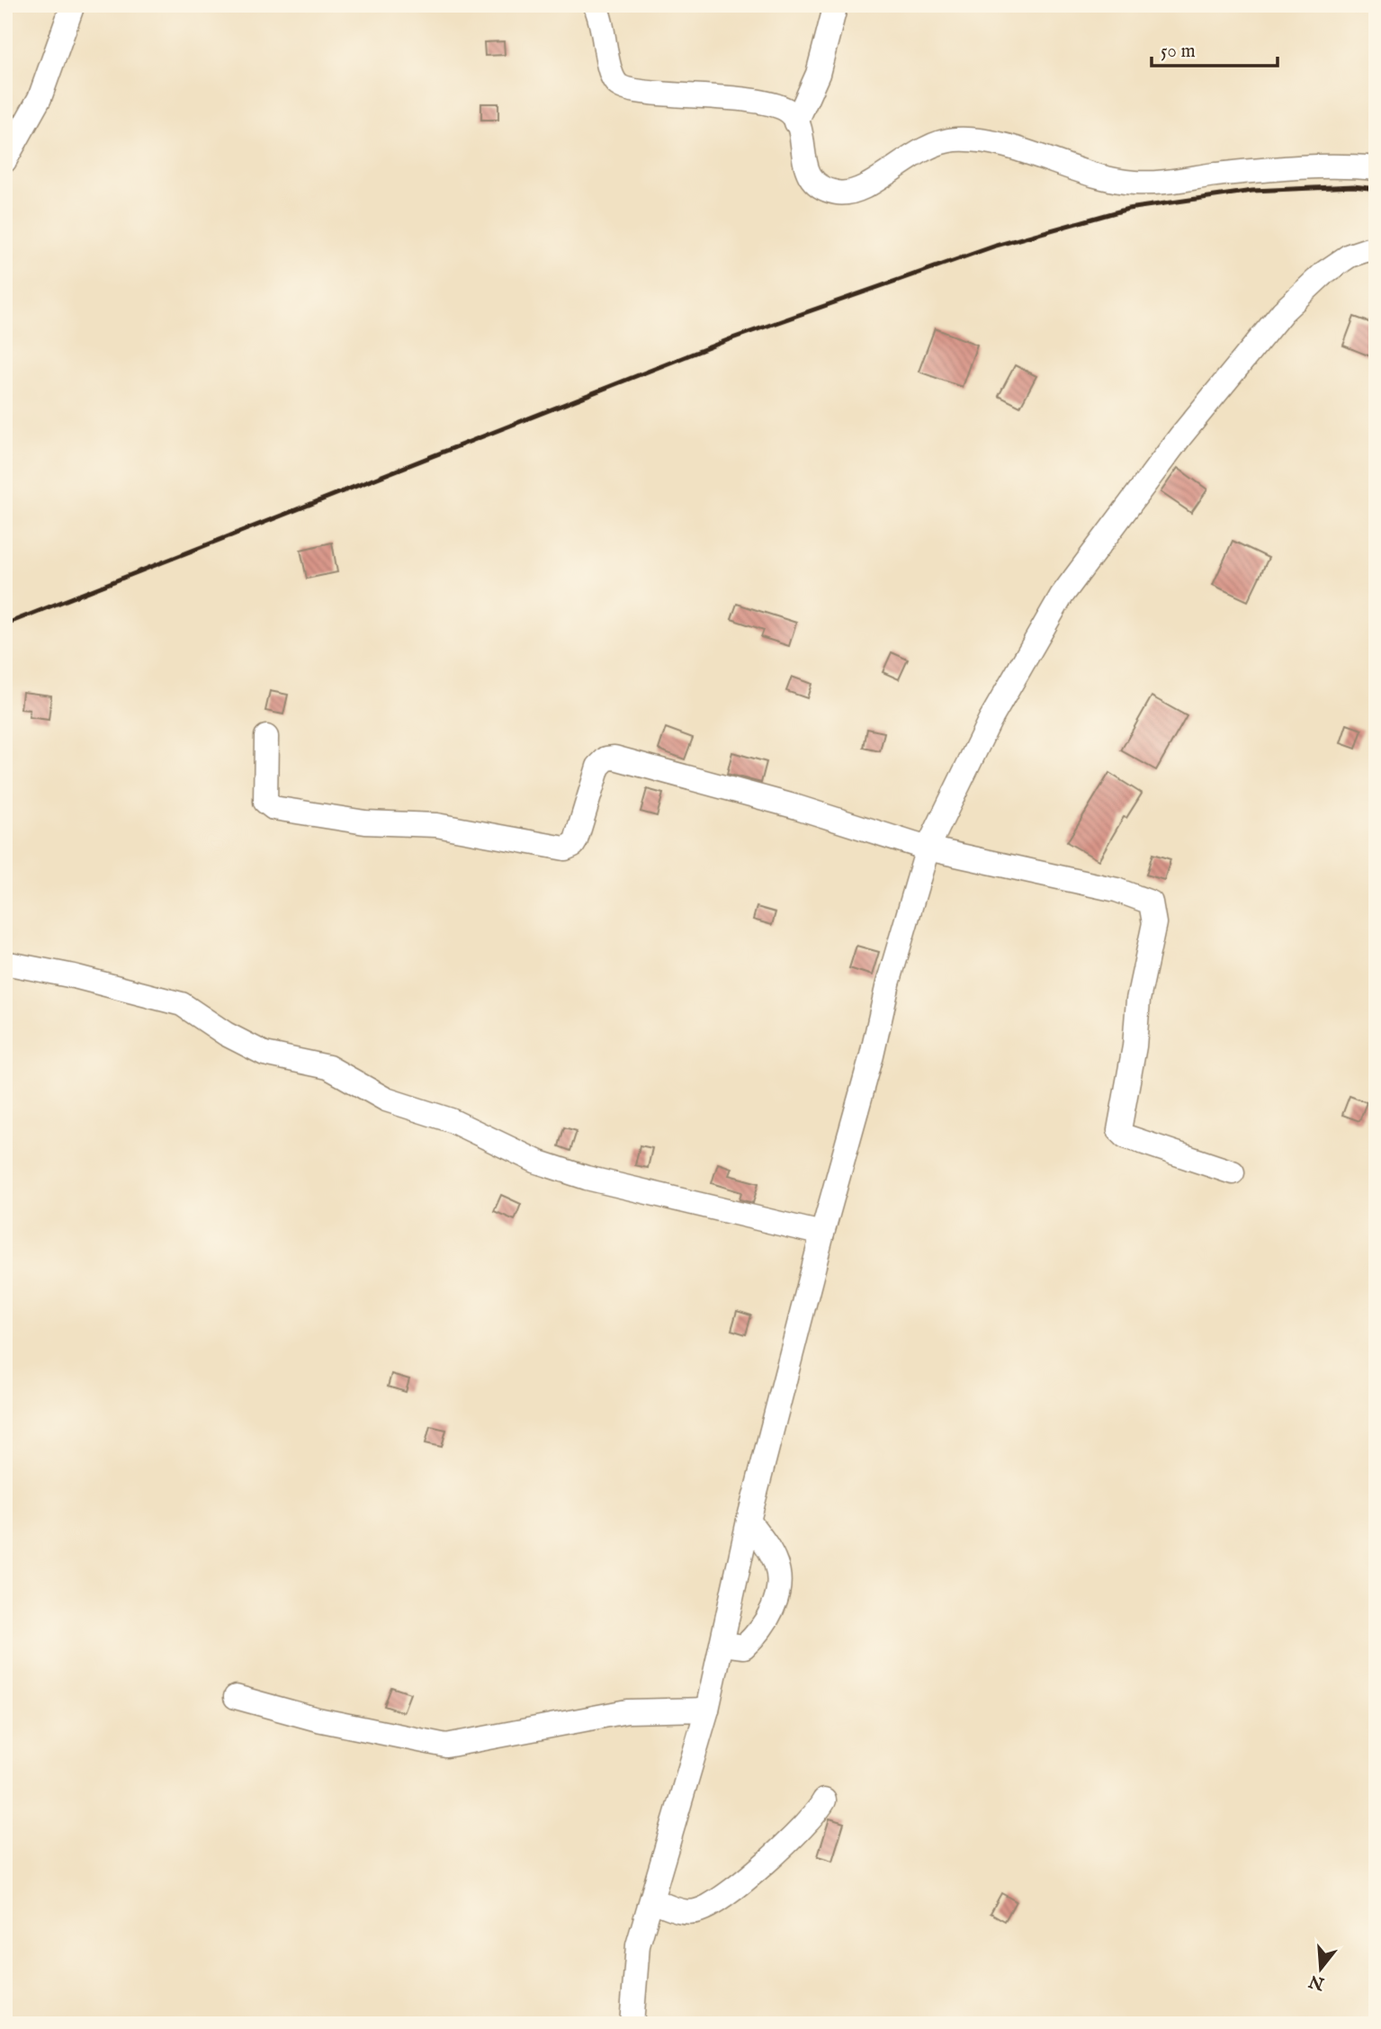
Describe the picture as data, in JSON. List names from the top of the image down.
{
  "scale_bar": "50 m",
  "north": "bottom"
}
